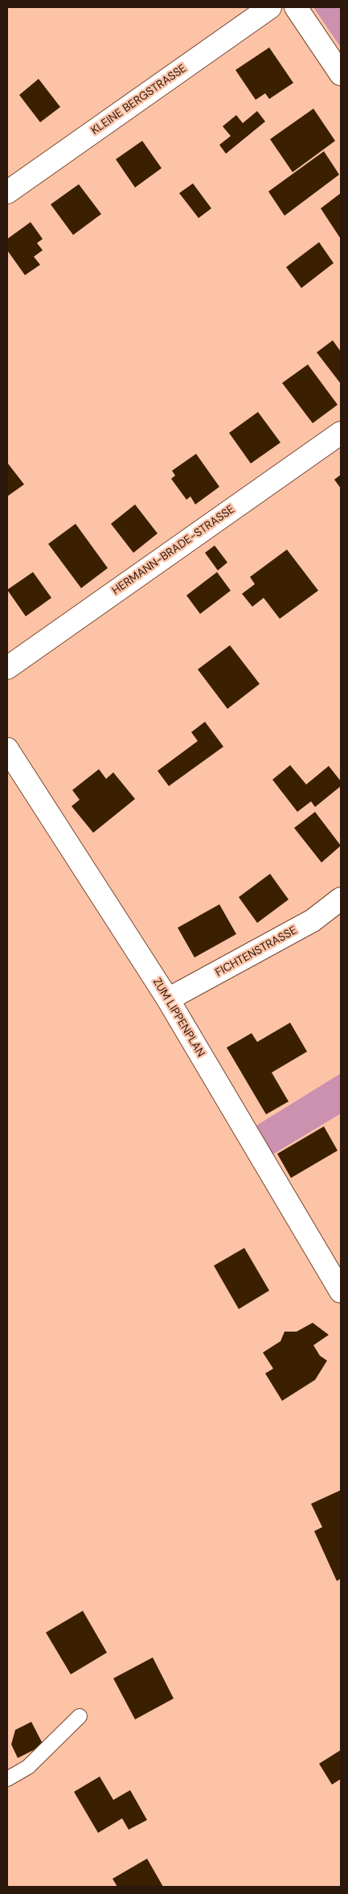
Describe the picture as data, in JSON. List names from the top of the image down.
{
  "streets": {
    "street": [
      "KLEINE BERGSTRASSE",
      "HERMANN-BRADE-STRASSE",
      "FICHTENSTRASSE",
      "ZUM LIPPENPLAN"
    ]
  },
  "crossings": [
    ["FICHTENSTRASSE", "ZUM LIPPENPLAN"]
  ]
}
